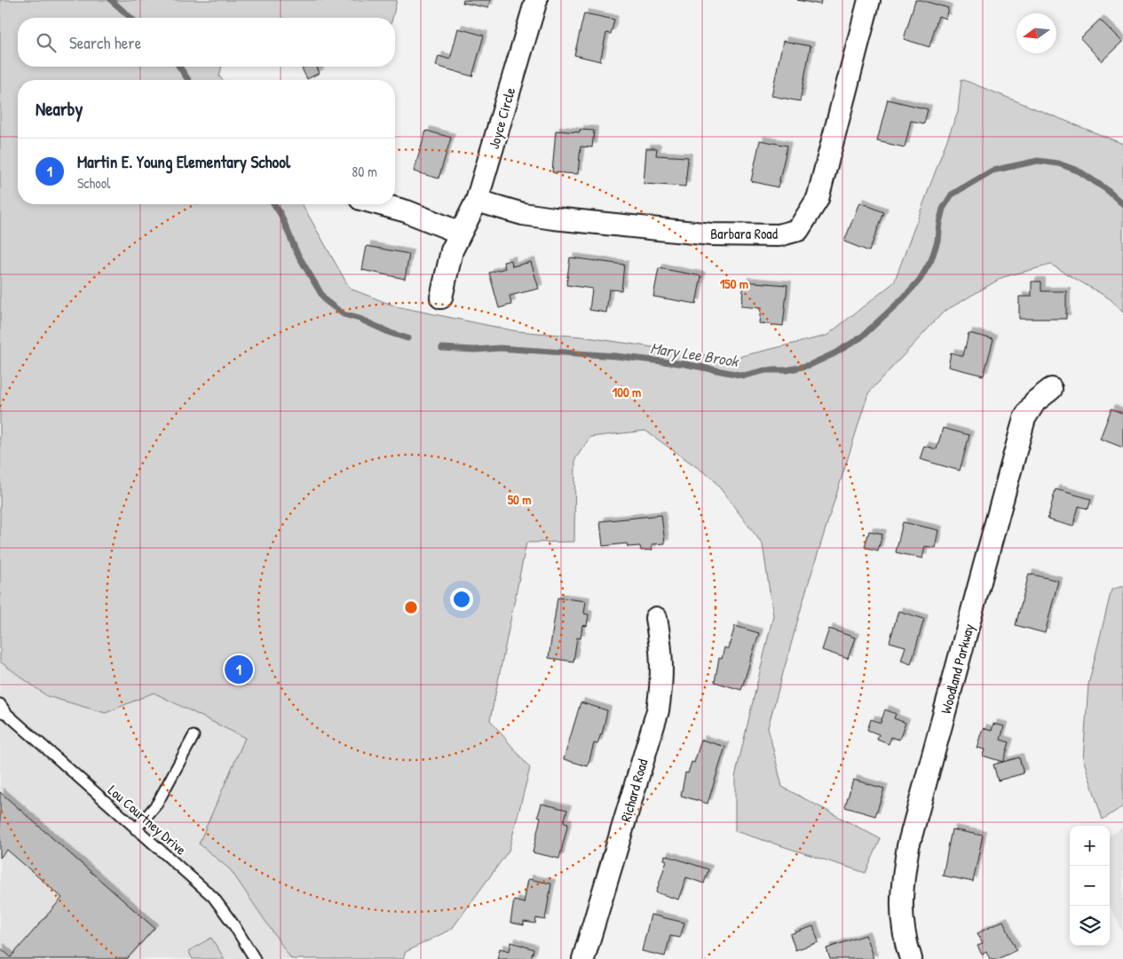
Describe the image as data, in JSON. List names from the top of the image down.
{
  "streets": {
    "street": [
      "Joyce Circle",
      "Barbara Road",
      "Woodland Parkway",
      "Richard Road"
    ],
    "lane": ["Lou Courtney Drive"]
  },
  "crossings": [
    ["Joyce Circle", "Barbara Road"]
  ],
  "water": ["Mary Lee Brook"],
  "north": "left",
  "page": {
    "search": "Search here",
    "heading": "Nearby",
    "list": [
      {
        "mark": "1",
        "name": "Martin E. Young Elementary School",
        "note": "School",
        "value": "80 m"
      }
    ],
    "pins": "1",
    "map_buttons": ["+", "−"]
  },
  "rings": ["150 m", "100 m", "50 m"]
}
